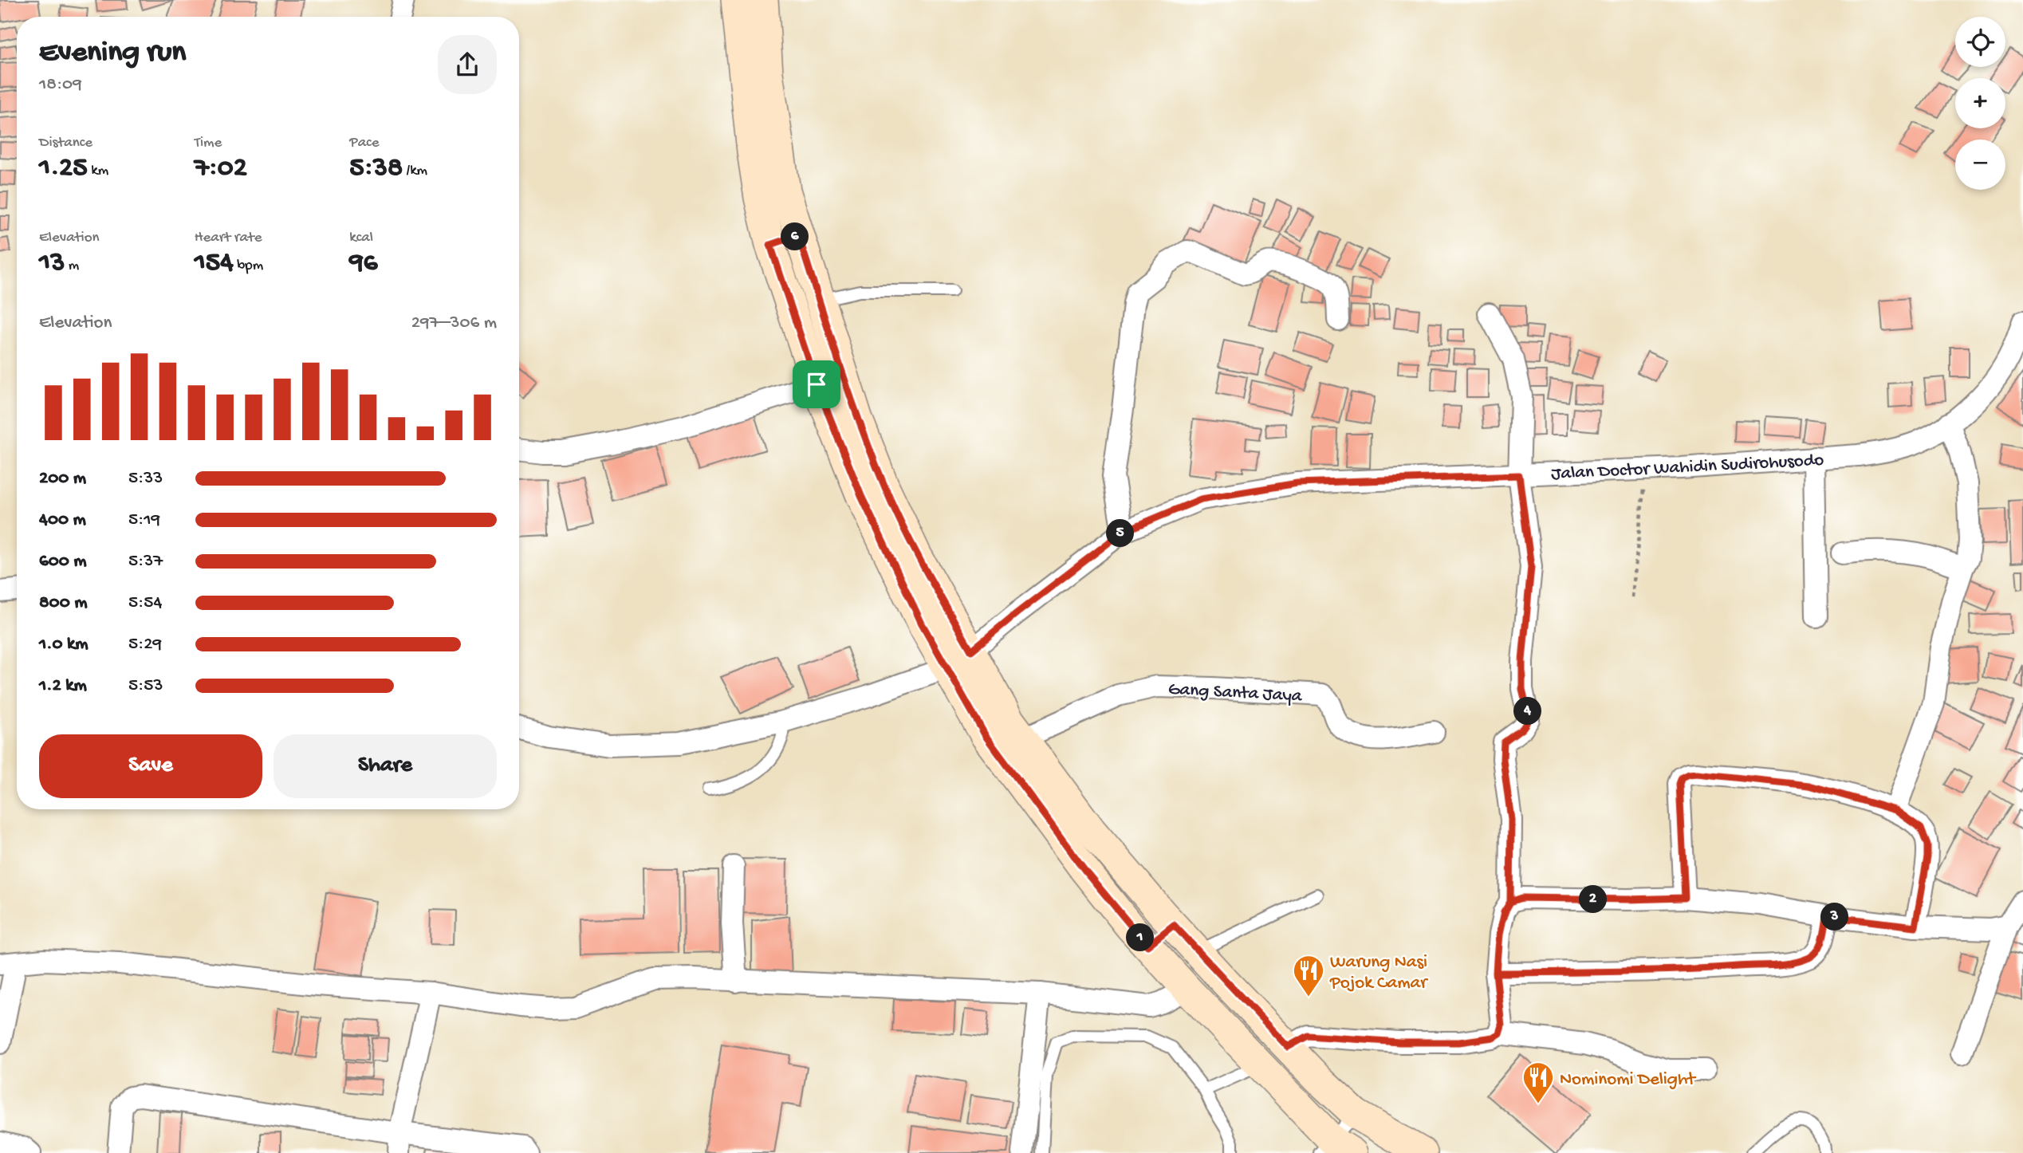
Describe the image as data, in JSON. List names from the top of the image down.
{
  "streets": {
    "street": ["Jalan Doctor Wahidin Sudirohusodo", "Gang Santa Jaya"]
  },
  "places": {
    "restaurant": ["Warung Nasi Pojok Camar", "Nominomi Delight"]
  },
  "page": {
    "map_buttons": ["+", "−"],
    "heading": ["Evening run", "18:09"],
    "stats": [
      ["Distance", "1.25 km"],
      ["Time", "7:02"],
      ["Pace", "5:38 /km"],
      ["Elevation", "13 m"],
      ["Heart rate", "154 bpm"],
      ["kcal", "96"]
    ],
    "pins": [
      "6",
      "5",
      "4",
      "2",
      "3",
      "1"
    ],
    "chart": ["Elevation", "297–306 m"],
    "list": [
      {
        "name": "200 m",
        "note": "5:33"
      },
      {
        "name": "400 m",
        "note": "5:19"
      },
      {
        "name": "600 m",
        "note": "5:37"
      },
      {
        "name": "800 m",
        "note": "5:54"
      },
      {
        "name": "1.0 km",
        "note": "5:29"
      },
      {
        "name": "1.2 km",
        "note": "5:53"
      }
    ],
    "buttons": ["Save", "Share"]
  }
}
